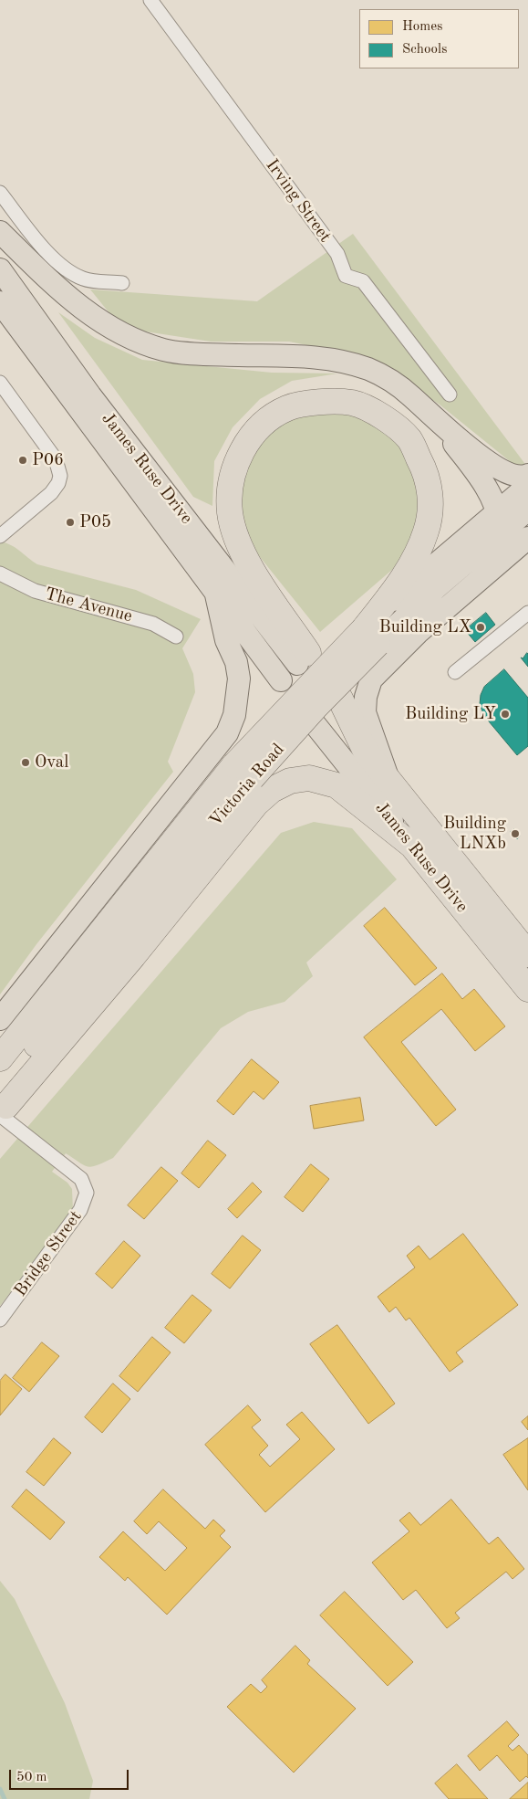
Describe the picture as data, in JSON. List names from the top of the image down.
{
  "streets": {
    "highway": ["James Ruse Drive", "Victoria Road"],
    "street": ["Irving Street", "The Avenue", "Bridge Street"]
  },
  "crossings": [
    ["Victoria Road", "Bridge Street"]
  ],
  "places": [
    "P06",
    "P05",
    "Building LX",
    "Building LY",
    "Oval",
    "Building LNXb"
  ],
  "legend": ["Homes", "Schools"],
  "scale_bar": "50 m"
}
